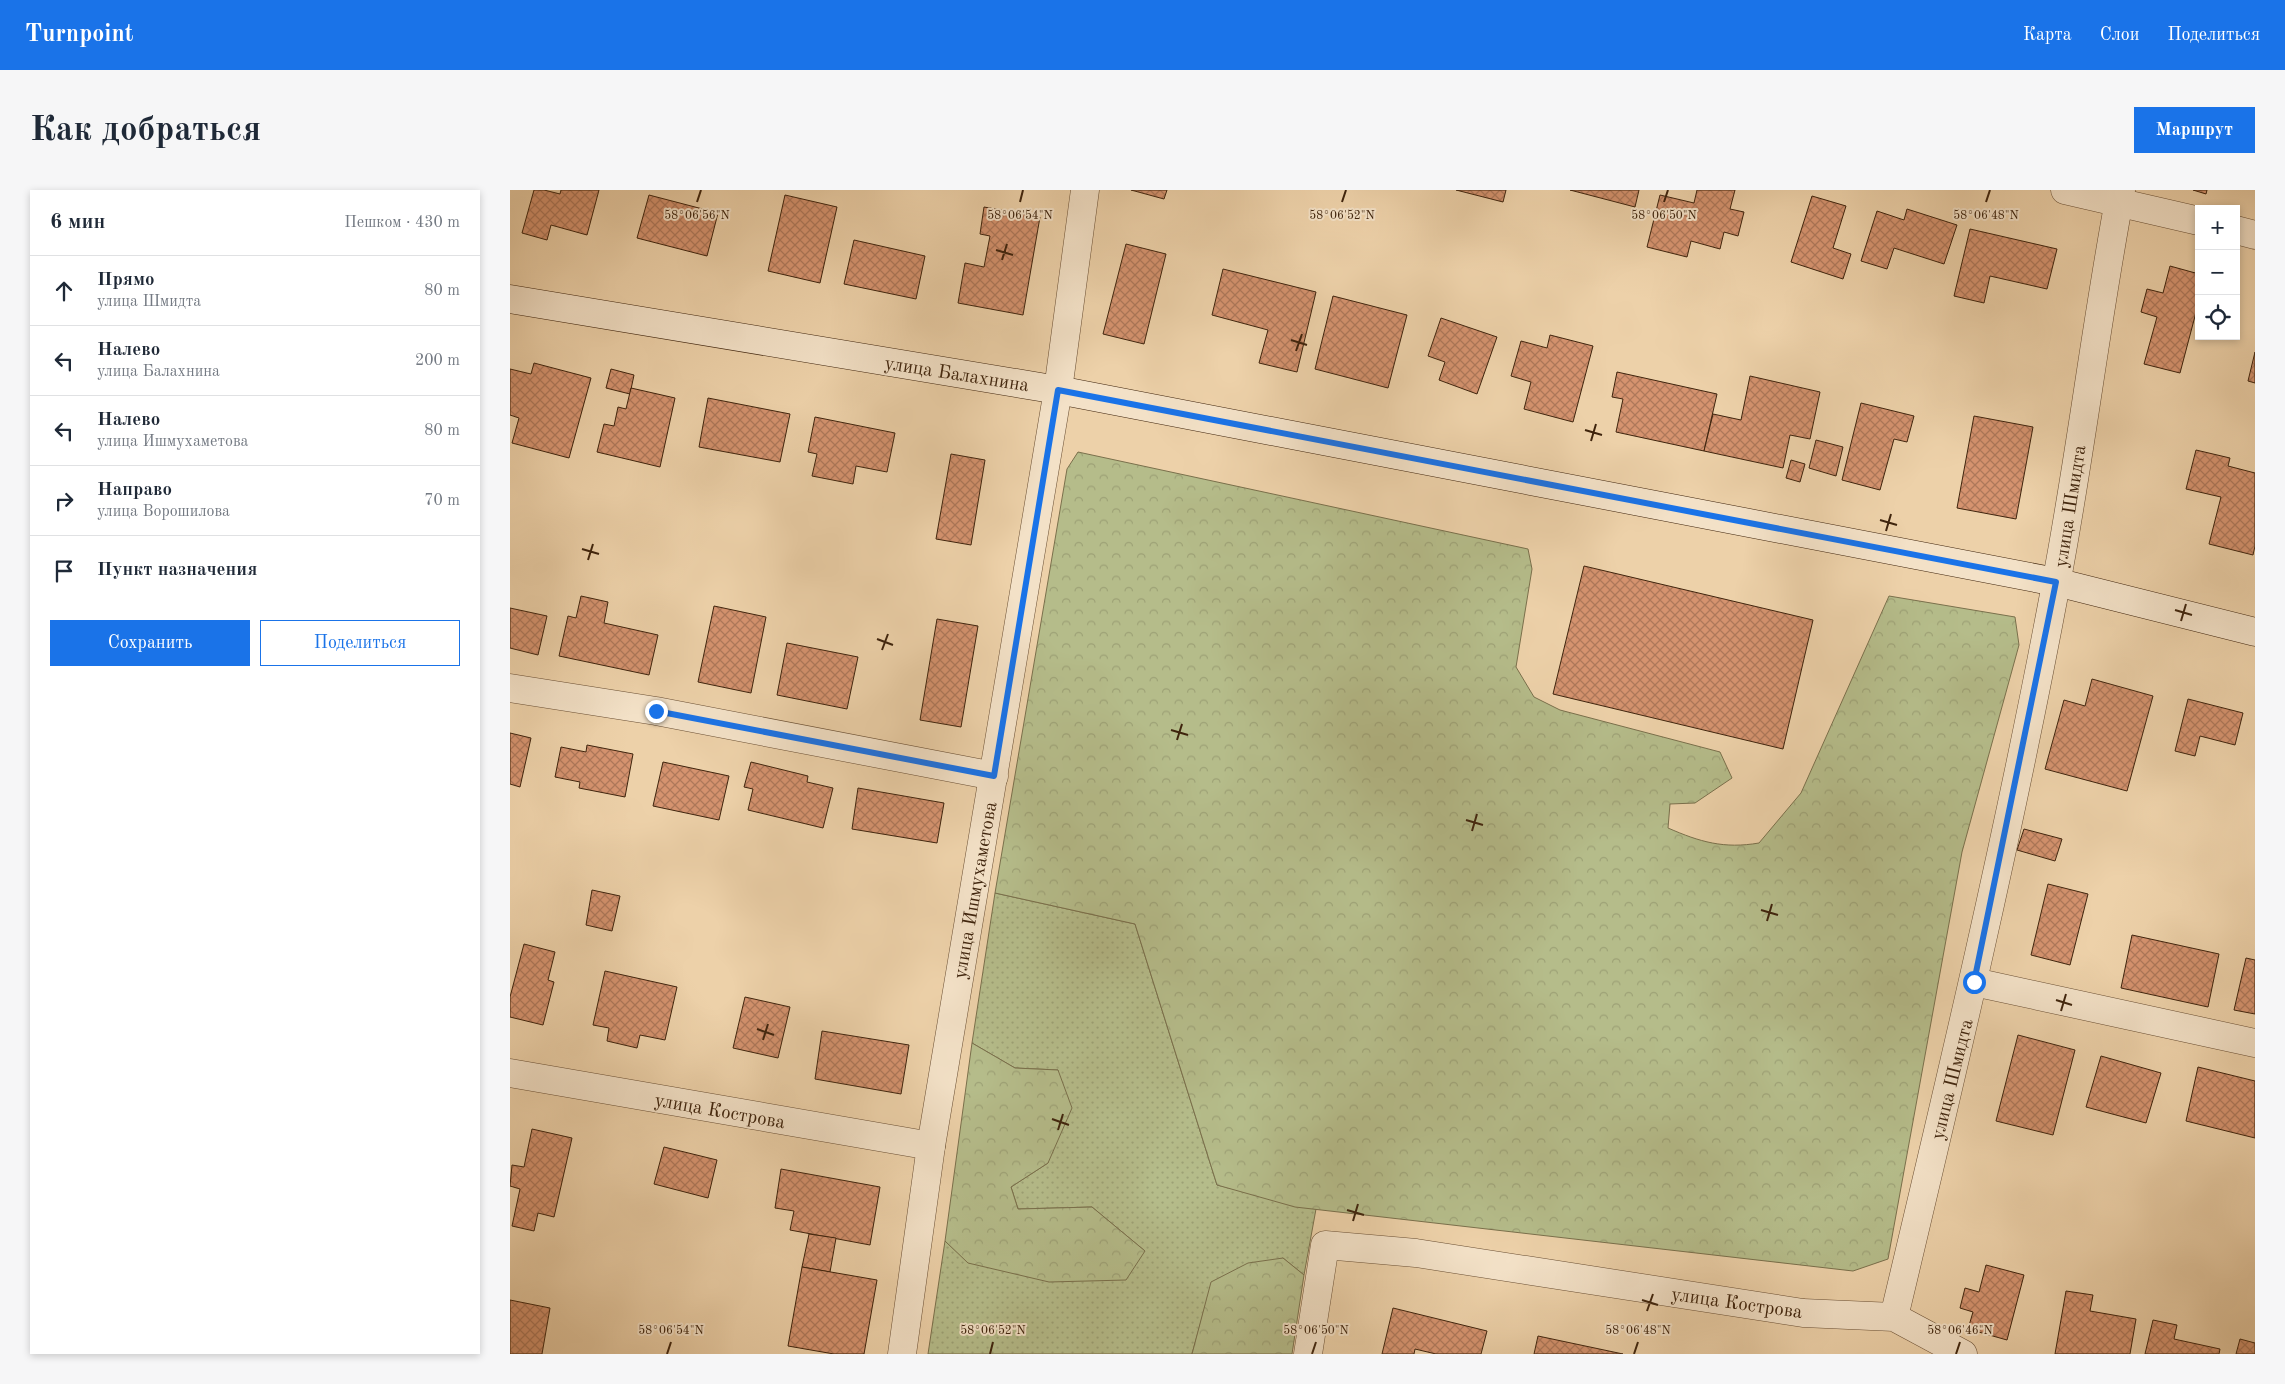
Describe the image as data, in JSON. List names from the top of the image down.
{
  "streets": {
    "street": [
      "улица Балахнина",
      "улица Шмидта",
      "улица Ишмухаметова",
      "улица Кострова"
    ]
  },
  "crossings": [
    ["улица Балахнина", "улица Шмидта"],
    ["улица Балахнина", "улица Ишмухаметова"],
    ["улица Шмидта", "улица Кострова"],
    ["улица Ишмухаметова", "улица Кострова"]
  ],
  "page": {
    "header": "Turnpoint",
    "nav": ["Карта", "Слои", "Поделиться"],
    "buttons": [
      "Маршрут",
      ["Сохранить", "Поделиться"]
    ],
    "title": "Как добраться",
    "heading": ["6 мин", "Пешком · 430 m"],
    "map_buttons": ["+", "−"],
    "list": [
      ["Прямо", "улица Шмидта", "80 m"],
      ["Налево", "улица Балахнина", "200 m"],
      ["Налево", "улица Ишмухаметова", "80 m"],
      ["Направо", "улица Ворошилова", "70 m"],
      "Пункт назначения"
    ]
  },
  "coordinates": [
    "58°06'56\"N",
    "58°06'54\"N",
    "58°06'52\"N",
    "58°06'50\"N",
    "58°06'48\"N",
    "58°06'46\"N"
  ]
}
